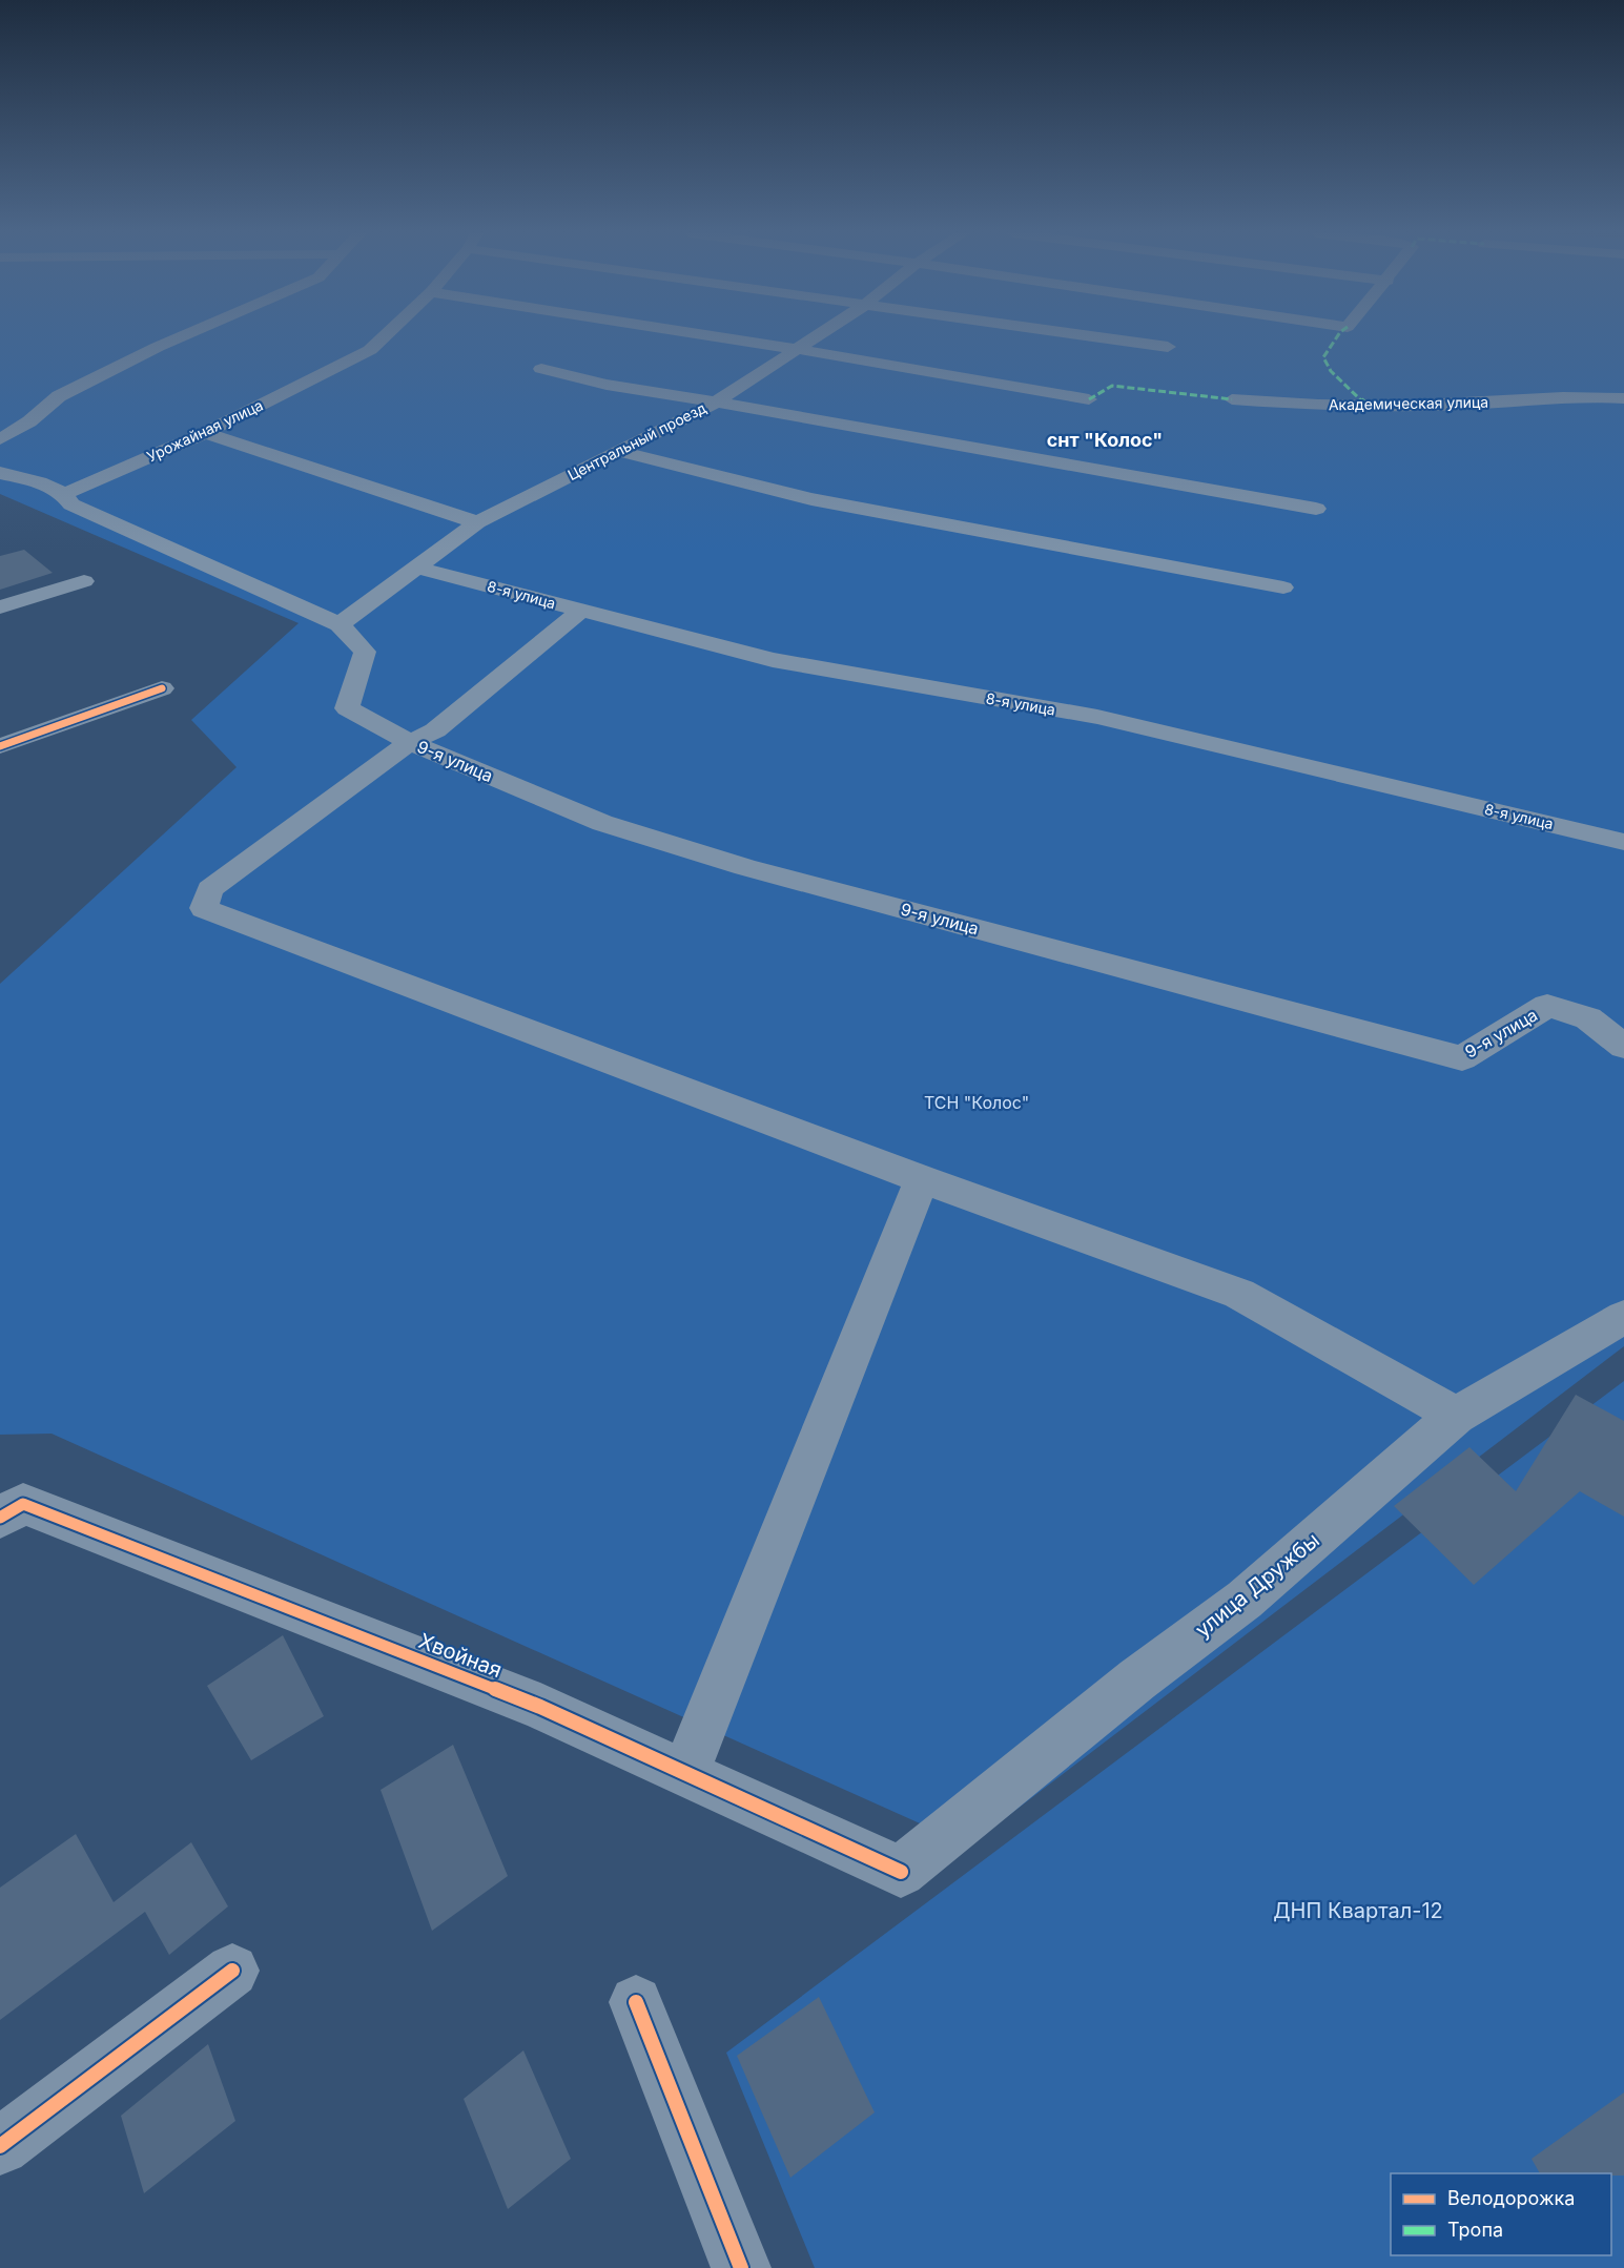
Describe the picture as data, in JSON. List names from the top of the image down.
{
  "streets": {
    "street": [
      "Академическая улица",
      "Урожайная улица",
      "Центральный проезд",
      "8-я улица",
      "9-я улица",
      "улица Дружбы",
      "Хвойная"
    ]
  },
  "crossings": [
    ["Центральный проезд", "8-я улица"],
    ["Центральный проезд", "9-я улица"],
    ["улица Дружбы", "Хвойная"]
  ],
  "districts": ["снт \"Колос\""],
  "parks": ["ТСН \"Колос\"", "ДНП Квартал-12"],
  "legend": ["Велодорожка", "Тропа"]
}
